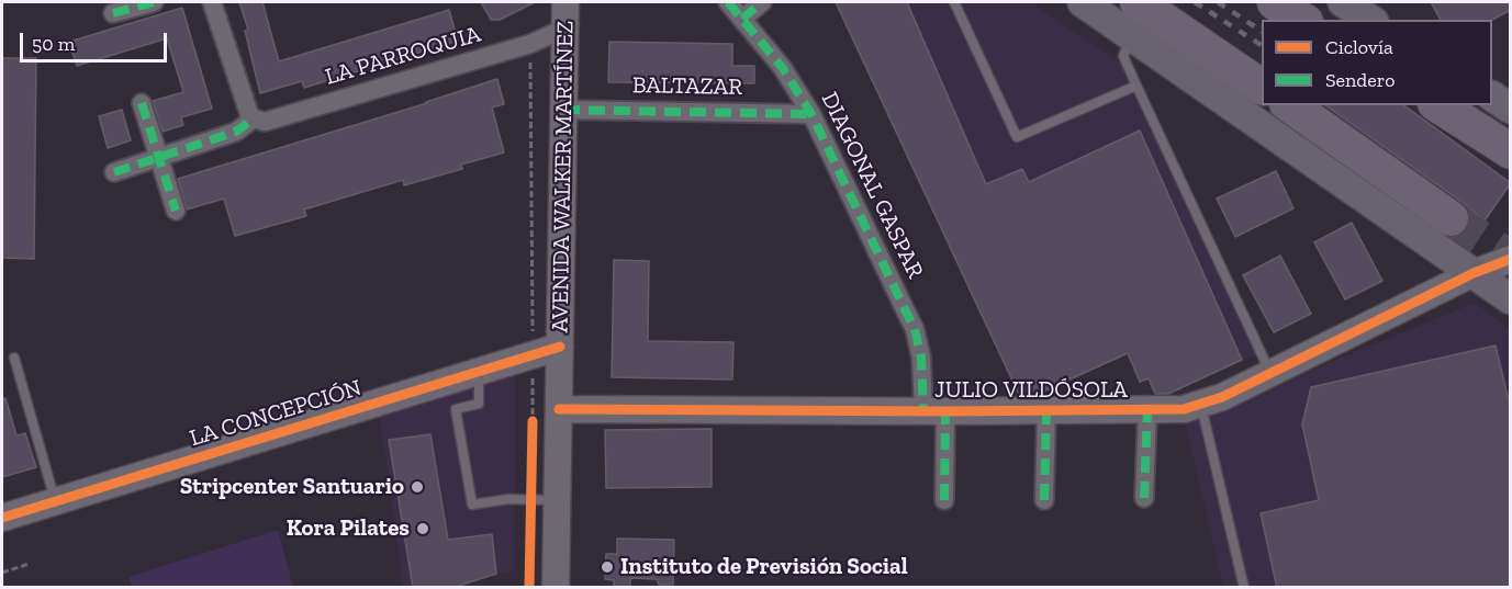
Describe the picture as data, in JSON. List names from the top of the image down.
{
  "streets": {
    "street": [
      "LA PARROQUIA",
      "BALTAZAR",
      "AVENIDA WALKER MARTÍNEZ",
      "DIAGONAL GASPAR",
      "JULIO VILDÓSOLA",
      "LA CONCEPCIÓN"
    ]
  },
  "crossings": [
    ["LA PARROQUIA", "AVENIDA WALKER MARTÍNEZ"],
    ["BALTAZAR", "AVENIDA WALKER MARTÍNEZ"],
    ["BALTAZAR", "DIAGONAL GASPAR"],
    ["AVENIDA WALKER MARTÍNEZ", "JULIO VILDÓSOLA"],
    ["AVENIDA WALKER MARTÍNEZ", "LA CONCEPCIÓN"],
    ["DIAGONAL GASPAR", "JULIO VILDÓSOLA"]
  ],
  "places": ["Stripcenter Santuario", "Kora Pilates", "Instituto de Previsión Social"],
  "legend": ["Ciclovía", "Sendero"],
  "scale_bar": "50 m"
}
